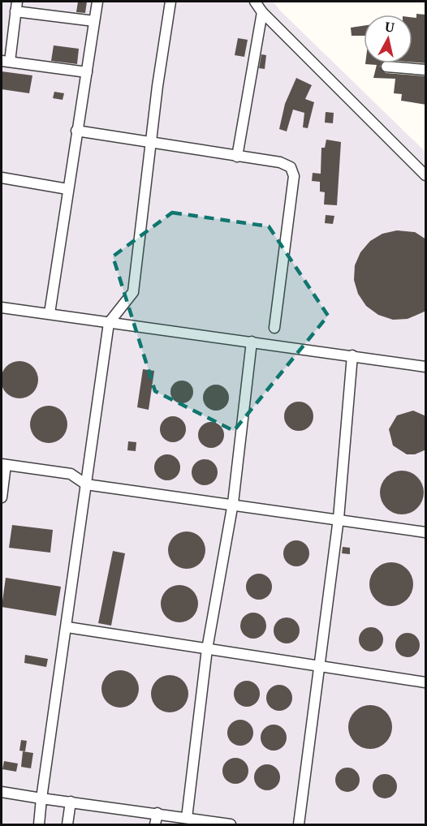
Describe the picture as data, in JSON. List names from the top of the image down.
{
  "north": "top"
}
